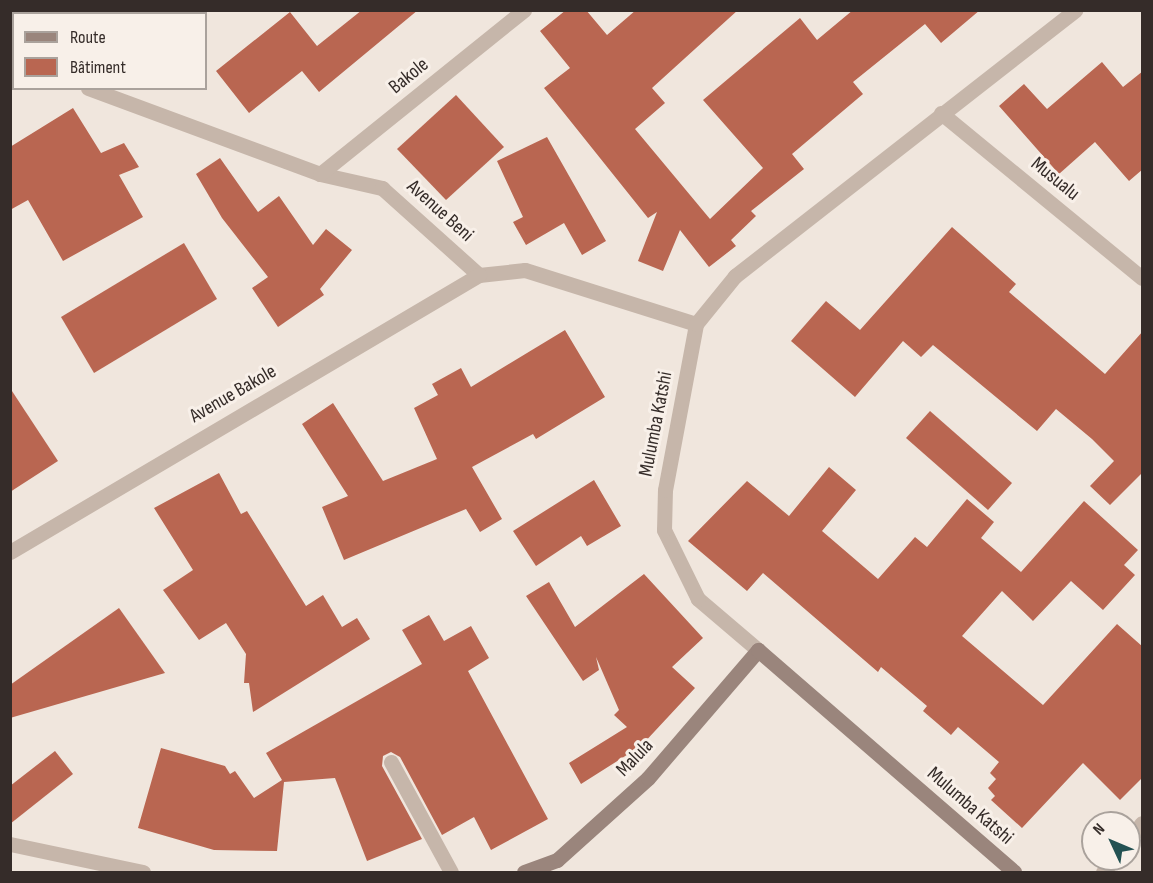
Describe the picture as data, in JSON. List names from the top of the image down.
{
  "streets": {
    "street": [
      "Bakole",
      "Musualu",
      "Avenue Beni",
      "Avenue Bakole",
      "Mulumba Katshi",
      "Malula"
    ]
  },
  "crossings": [
    ["Bakole", "Avenue Beni"],
    ["Musualu", "Mulumba Katshi"],
    ["Avenue Beni", "Avenue Bakole"],
    ["Mulumba Katshi", "Malula"]
  ],
  "legend": ["Route", "Bâtiment"],
  "north": "top left"
}
